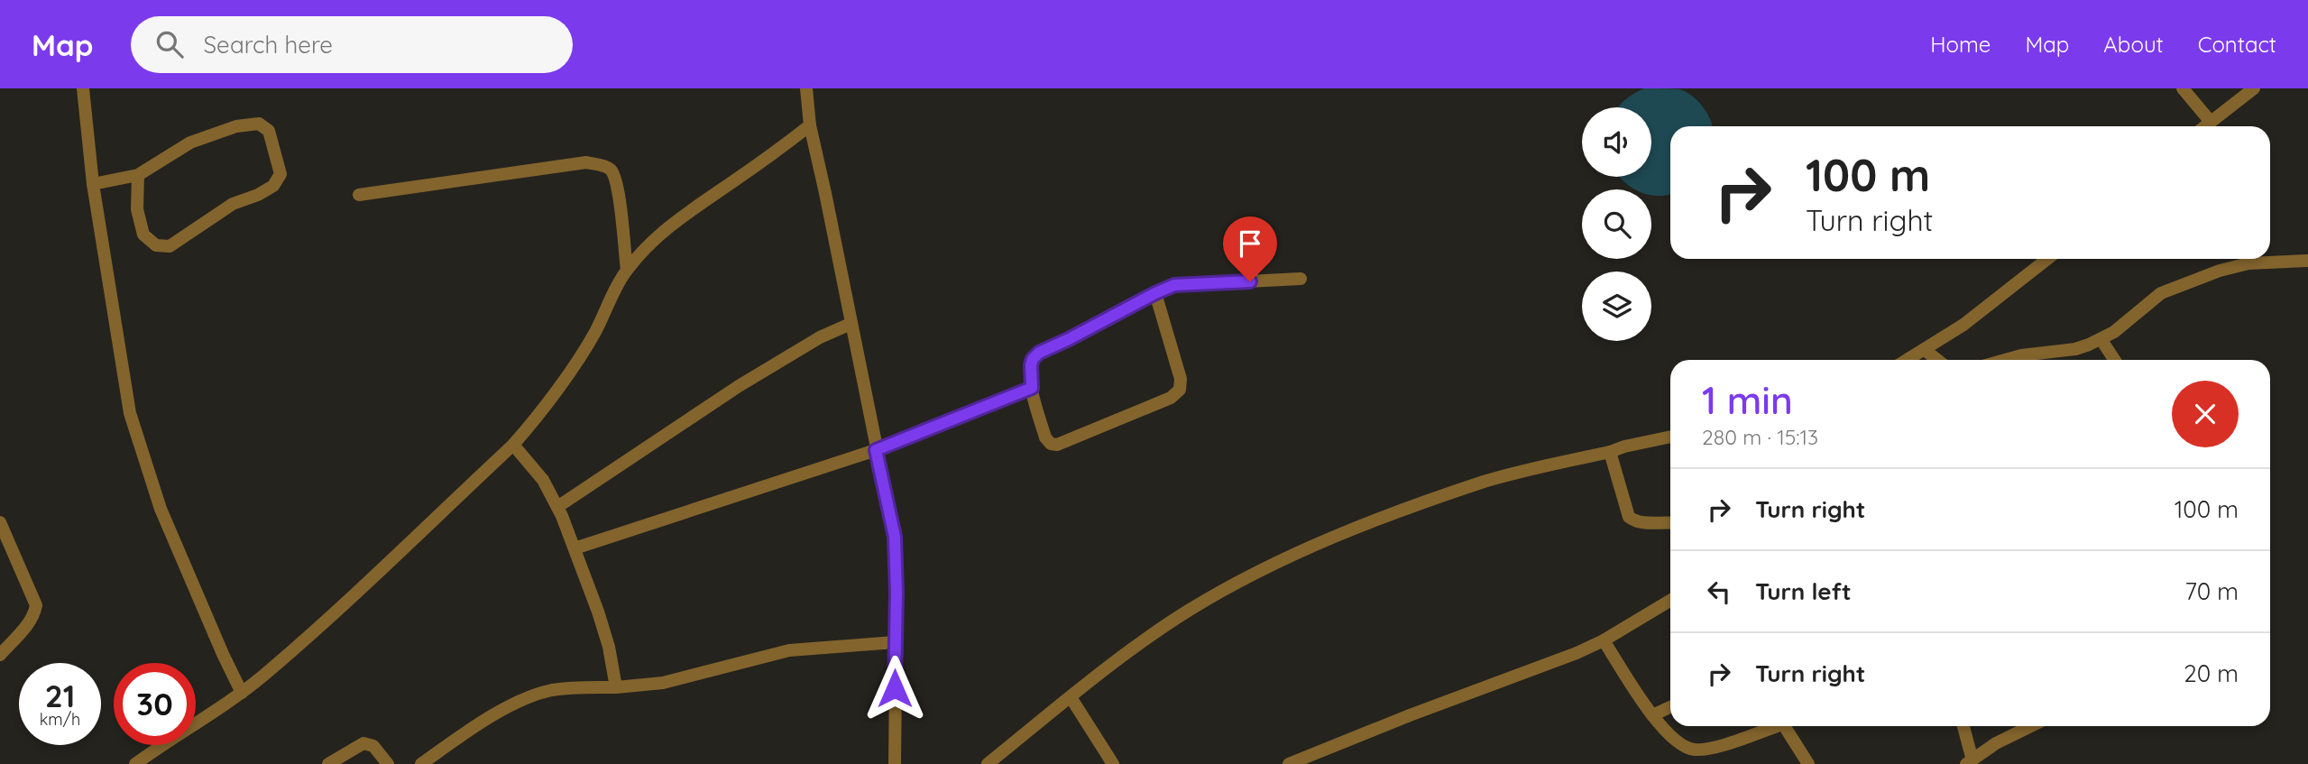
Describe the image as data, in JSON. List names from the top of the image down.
{
  "page": {
    "header": "Map",
    "search": "Search here",
    "nav": [
      "Home",
      "Map",
      "About",
      "Contact"
    ],
    "turn": ["100 m", "Turn right"],
    "heading": ["1 min", "280 m · 15:13"],
    "list": [
      {
        "name": "Turn right",
        "value": "100 m"
      },
      {
        "name": "Turn left",
        "value": "70 m"
      },
      {
        "name": "Turn right",
        "value": "20 m"
      }
    ],
    "speed": "21 km/h",
    "limit": "30"
  }
}
